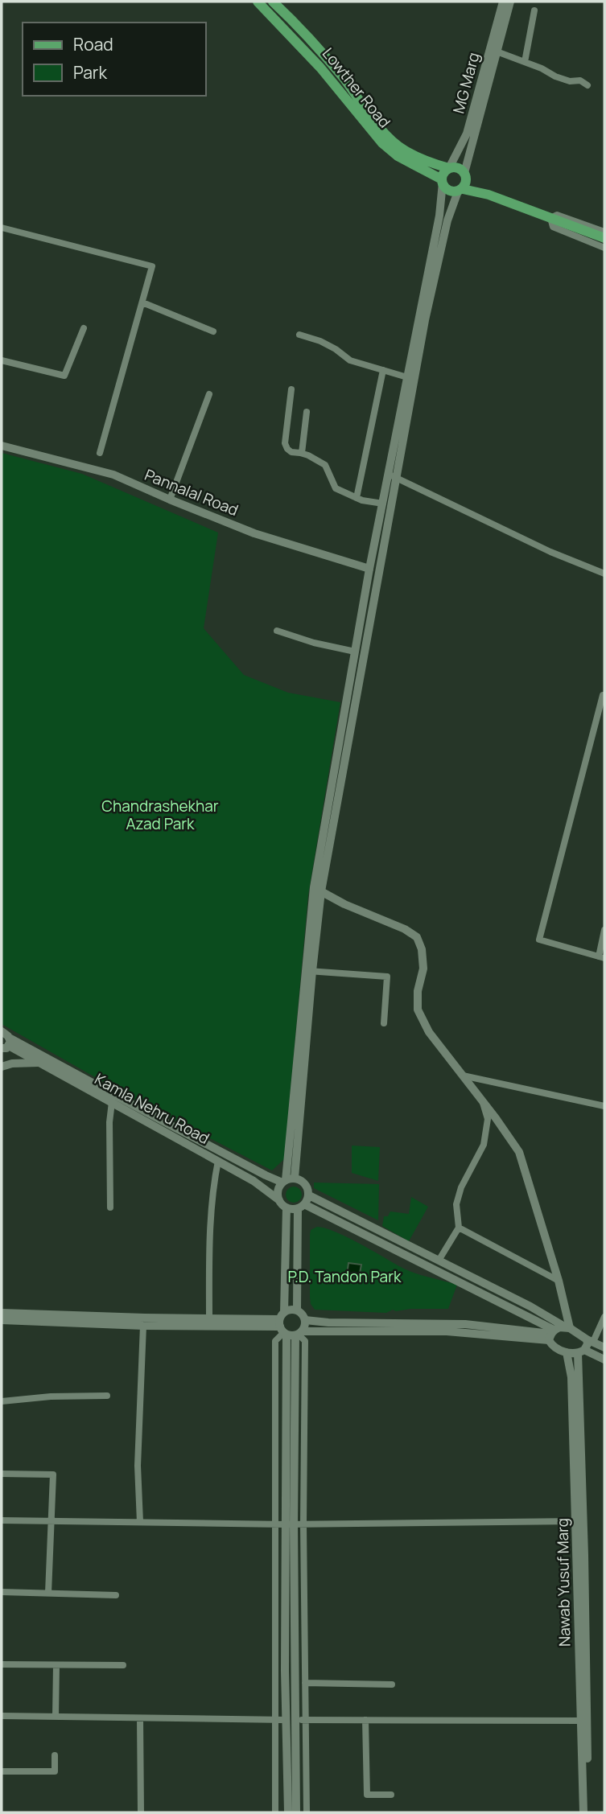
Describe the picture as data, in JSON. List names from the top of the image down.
{
  "streets": {
    "main road": [
      "MG Marg",
      "Lowther Road",
      "Kamla Nehru Road",
      "Nawab Yusuf Marg"
    ],
    "street": ["Pannalal Road"]
  },
  "crossings": [
    ["MG Marg", "Lowther Road"]
  ],
  "parks": ["Chandrashekhar Azad Park", "P.D. Tandon Park"],
  "legend": ["Road", "Park"]
}
